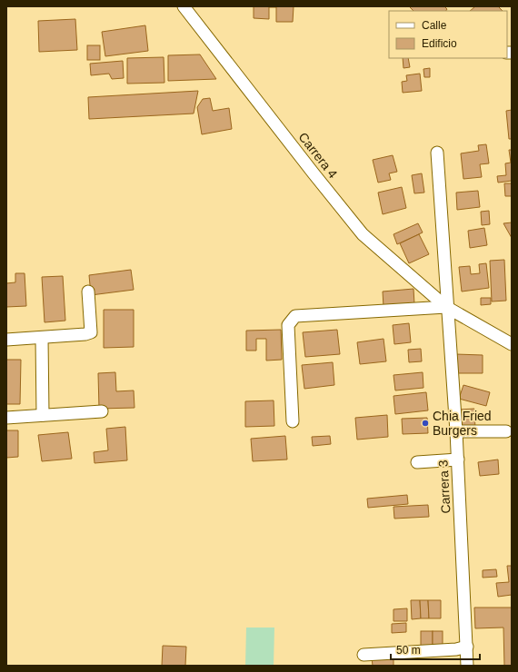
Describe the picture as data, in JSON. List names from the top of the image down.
{
  "streets": {
    "street": ["Carrera 4", "Carrera 3"]
  },
  "crossings": [
    ["Carrera 4", "Carrera 3"]
  ],
  "places": ["Chia Fried Burgers"],
  "legend": ["Calle", "Edificio"],
  "scale_bar": "50 m"
}
